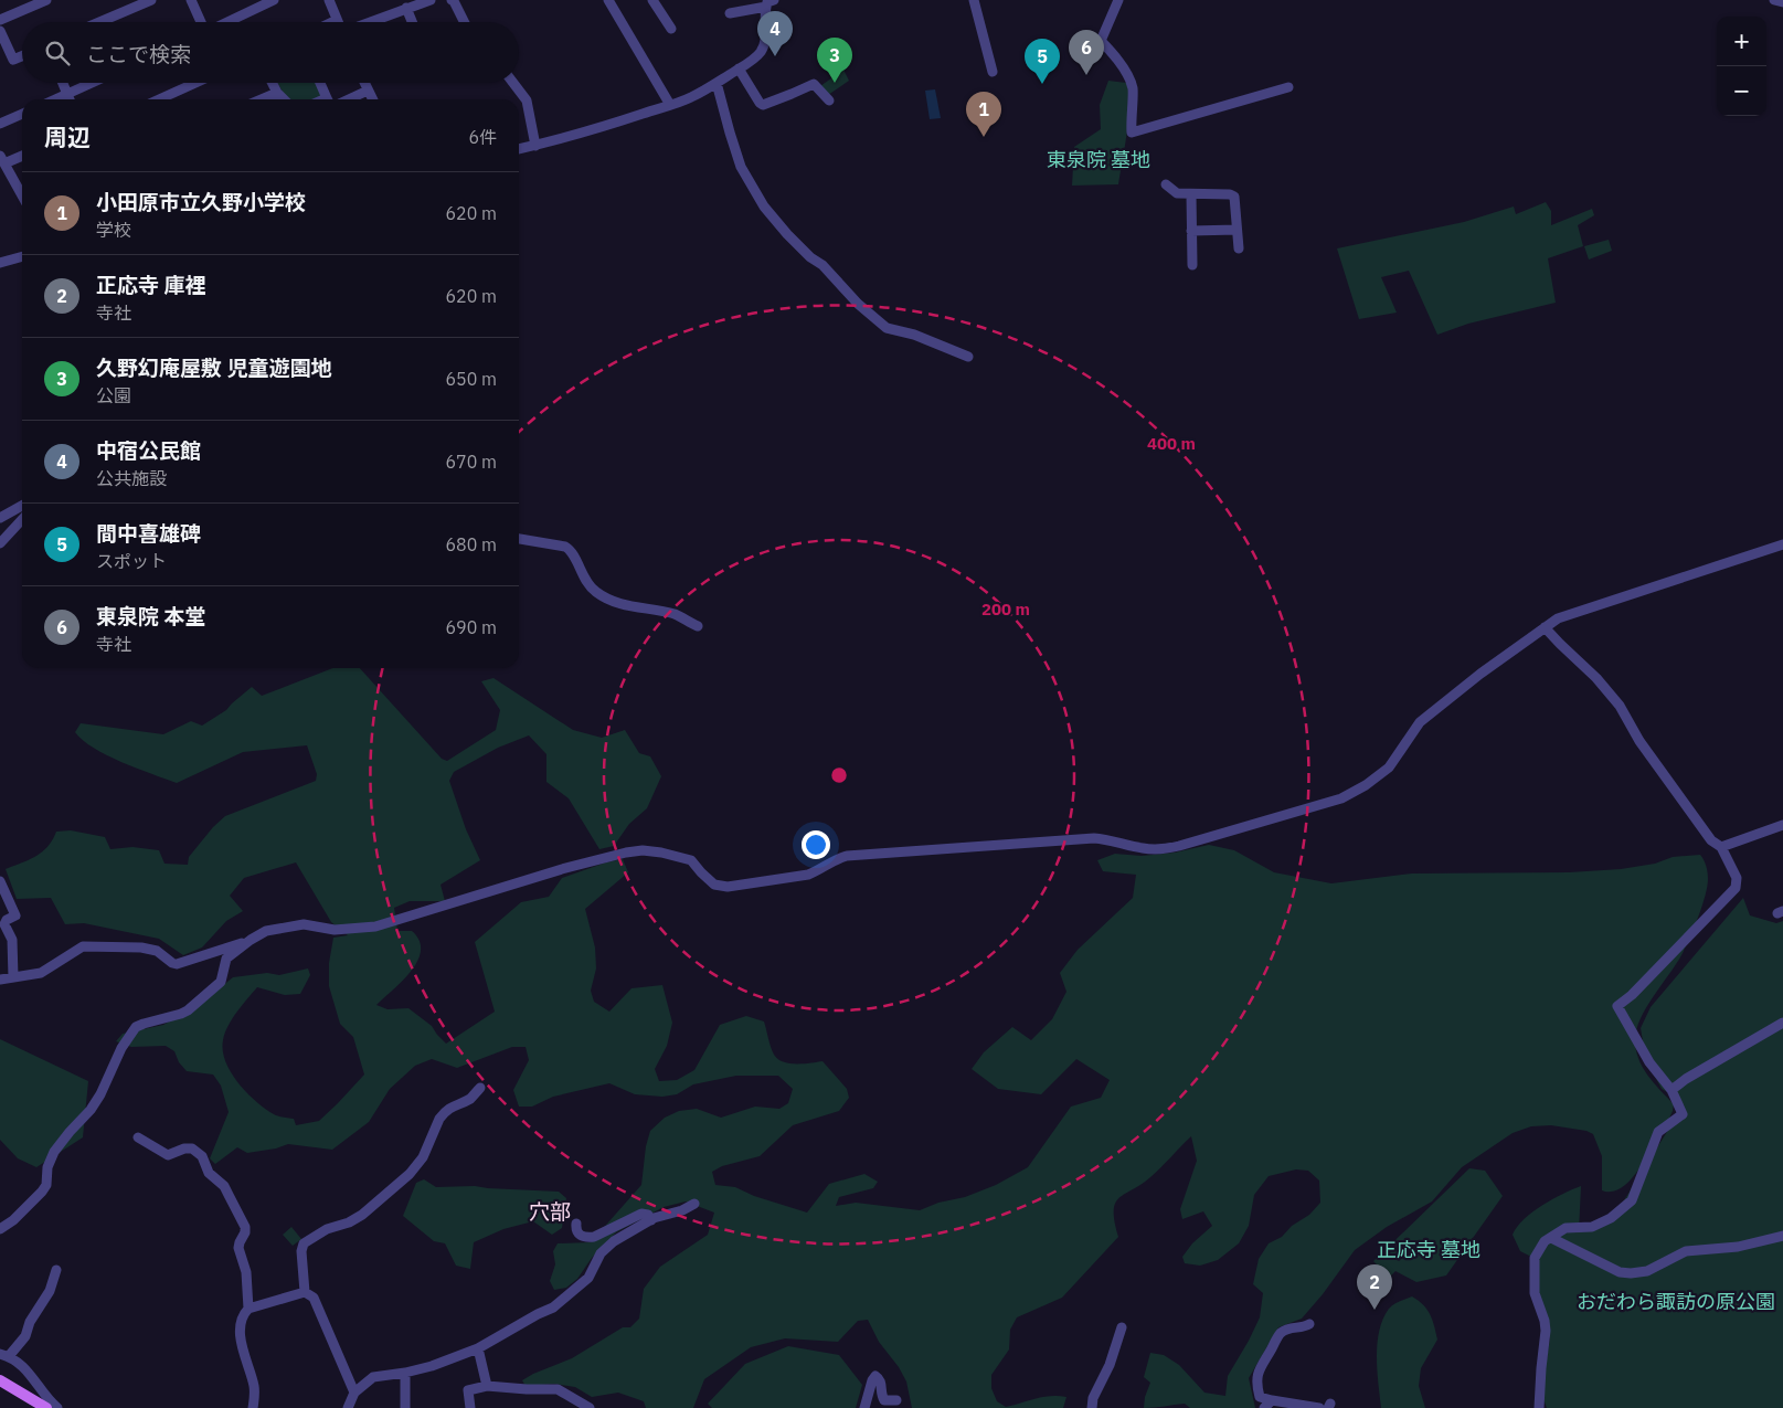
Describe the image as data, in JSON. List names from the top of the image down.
{
  "districts": ["穴部"],
  "parks": ["東泉院 墓地", "正応寺 墓地", "おだわら諏訪の原公園"],
  "page": {
    "pins": [
      "4",
      "6",
      "3",
      "5",
      "1",
      "2"
    ],
    "map_buttons": ["+", "−"],
    "search": "ここで検索",
    "heading": ["周辺", "6件"],
    "list": [
      {
        "mark": "1",
        "name": "小田原市立久野小学校",
        "note": "学校",
        "value": "620 m"
      },
      {
        "mark": "2",
        "name": "正応寺 庫裡",
        "note": "寺社",
        "value": "620 m"
      },
      {
        "mark": "3",
        "name": "久野幻庵屋敷 児童遊園地",
        "note": "公園",
        "value": "650 m"
      },
      {
        "mark": "4",
        "name": "中宿公民館",
        "note": "公共施設",
        "value": "670 m"
      },
      {
        "mark": "5",
        "name": "間中喜雄碑",
        "note": "スポット",
        "value": "680 m"
      },
      {
        "mark": "6",
        "name": "東泉院 本堂",
        "note": "寺社",
        "value": "690 m"
      }
    ]
  },
  "rings": ["400 m", "200 m"]
}
